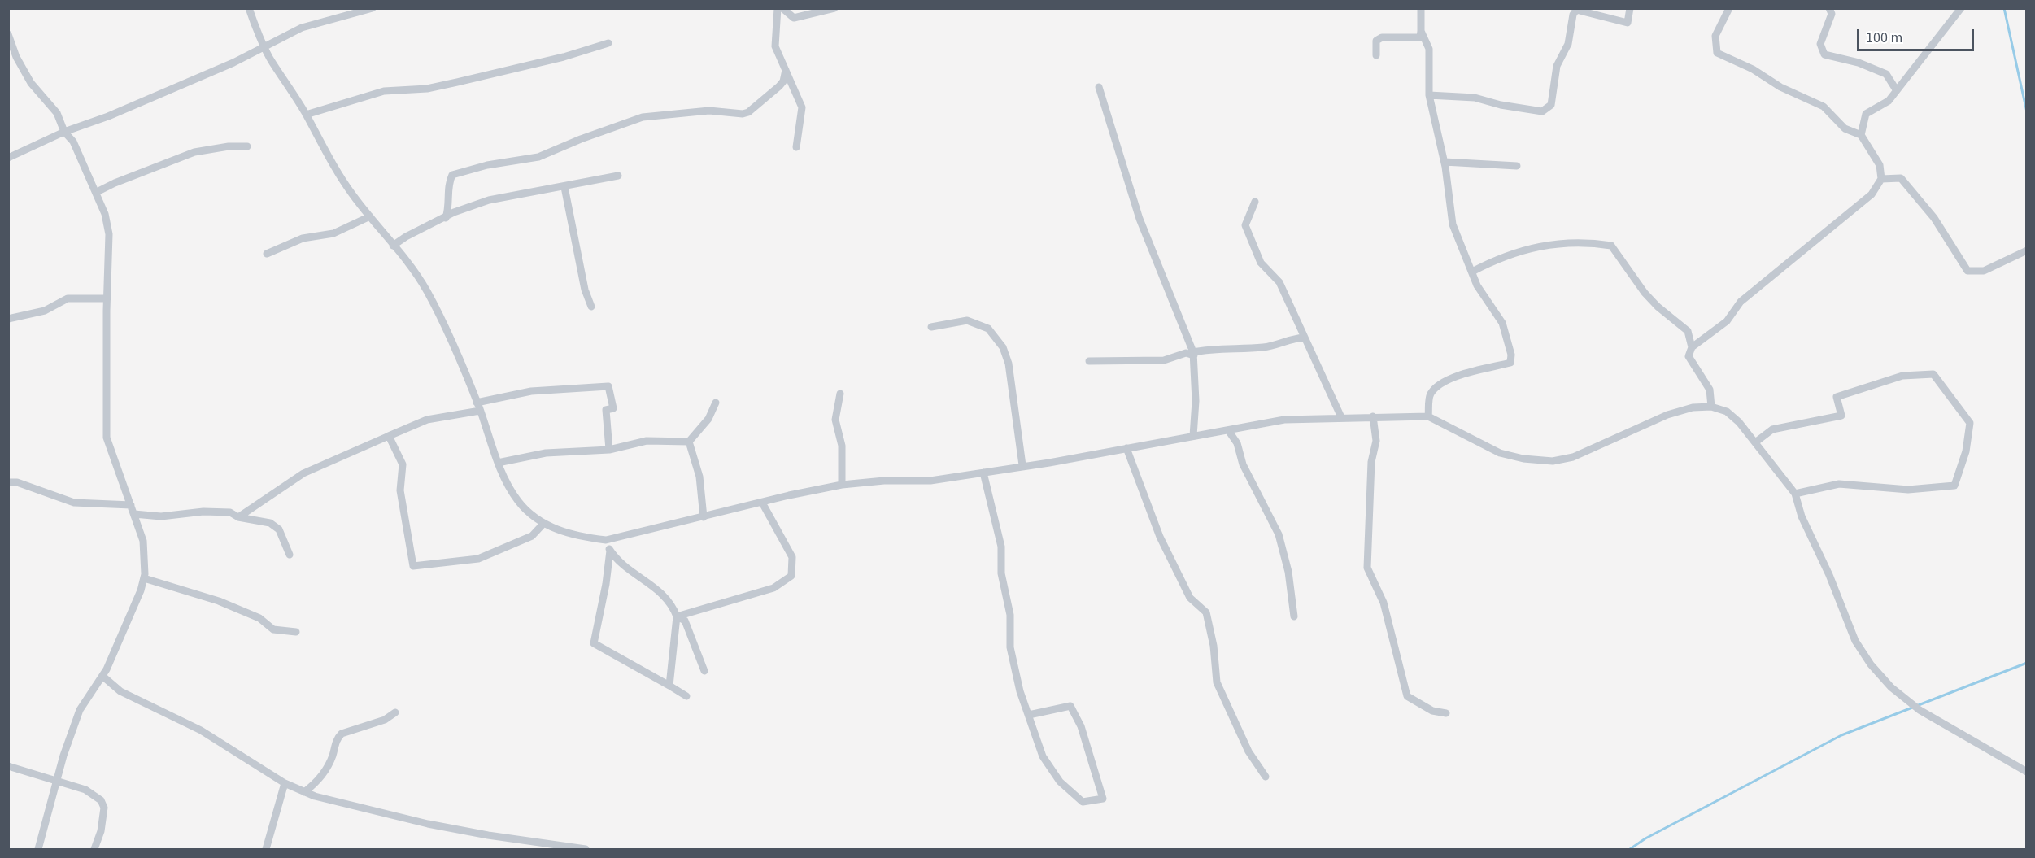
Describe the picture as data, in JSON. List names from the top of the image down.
{
  "scale_bar": "100 m"
}
